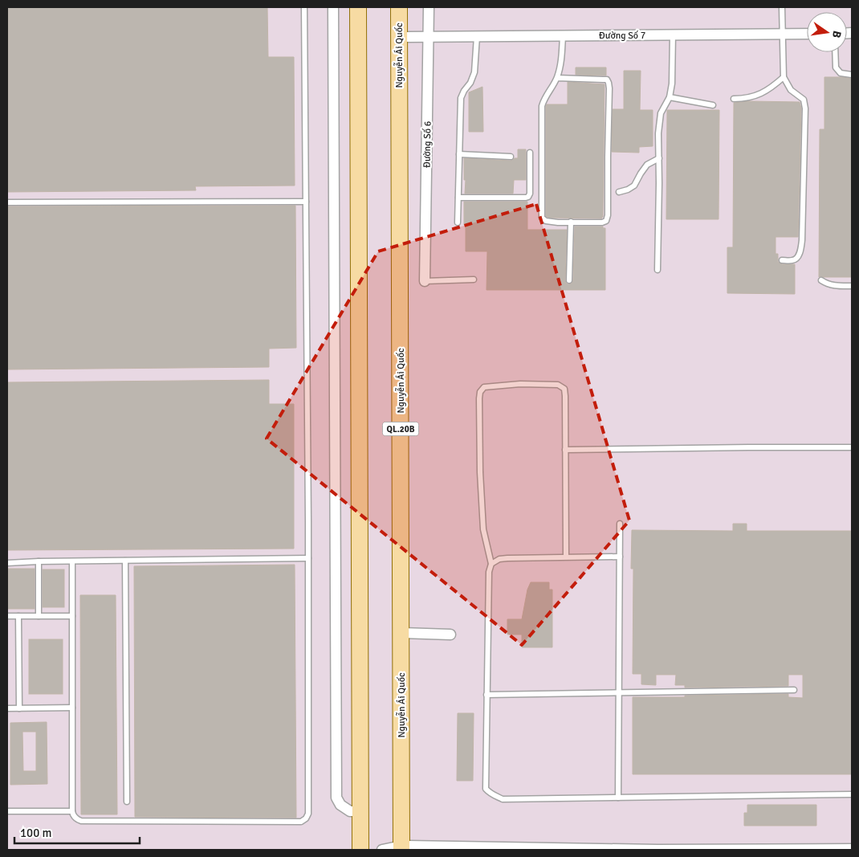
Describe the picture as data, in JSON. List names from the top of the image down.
{
  "streets": {
    "main road": ["Nguyễn Ái Quốc", "QL.20B"],
    "street": ["Đường Số 7", "Đường Số 6"]
  },
  "crossings": [
    ["Đường Số 7", "Nguyễn Ái Quốc"],
    ["Đường Số 7", "Đường Số 6"]
  ],
  "scale_bar": "100 m",
  "north": "right"
}
